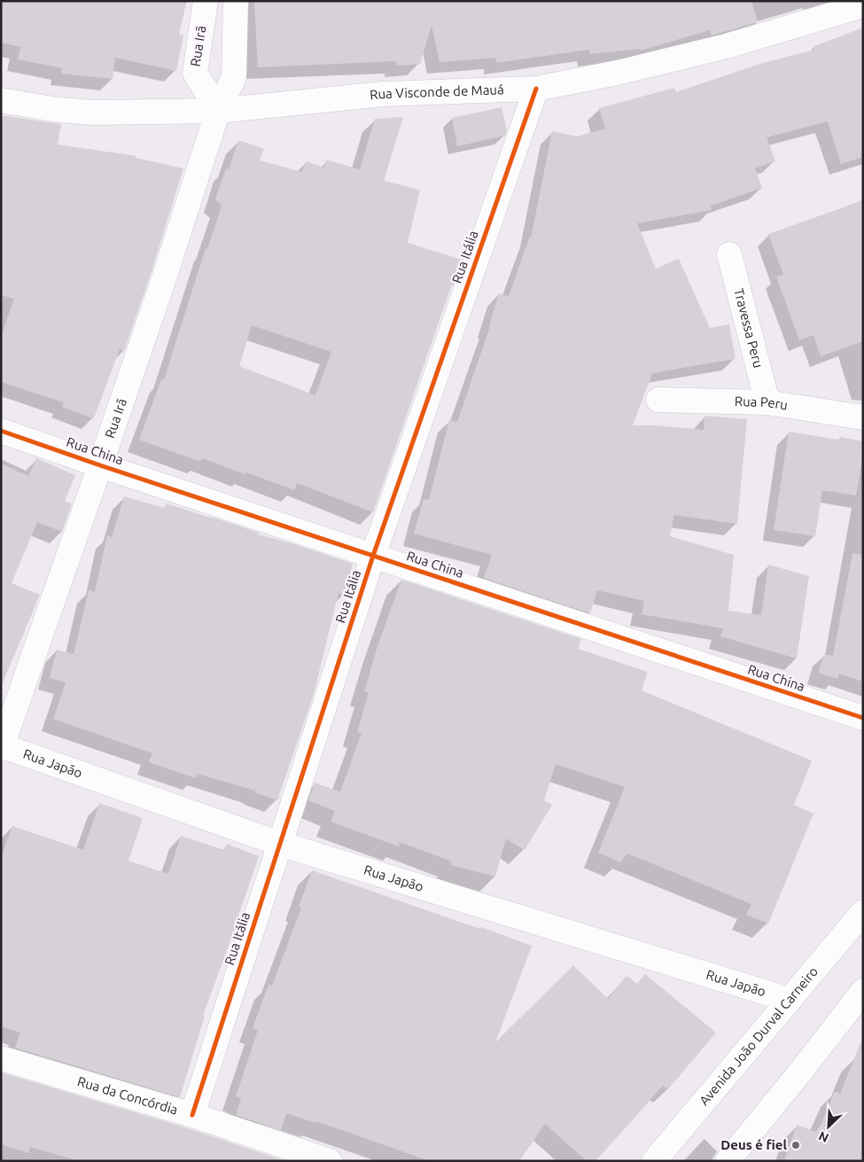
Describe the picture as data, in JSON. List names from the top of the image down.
{
  "streets": {
    "street": [
      "Rua Irã",
      "Rua Visconde de Mauá",
      "Rua Itália",
      "Travessa Peru",
      "Rua Peru",
      "Rua China",
      "Rua Japão",
      "Avenida João Durval Carneiro",
      "Rua da Concórdia"
    ]
  },
  "crossings": [
    ["Rua Irã", "Rua Visconde de Mauá"],
    ["Rua Irã", "Rua China"],
    ["Rua Irã", "Rua Japão"],
    ["Rua Visconde de Mauá", "Rua Itália"],
    ["Rua Itália", "Rua China"],
    ["Rua Itália", "Rua Japão"],
    ["Rua Itália", "Rua da Concórdia"],
    ["Travessa Peru", "Rua Peru"],
    ["Rua Japão", "Avenida João Durval Carneiro"]
  ],
  "places": ["Deus é fiel"],
  "north": "bottom left"
}
